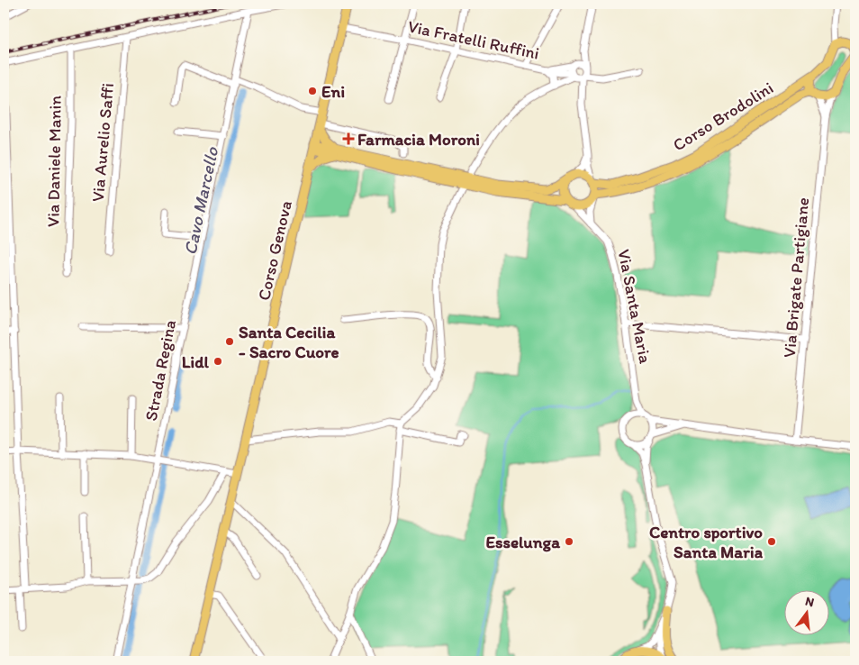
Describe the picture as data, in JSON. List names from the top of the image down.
{
  "streets": {
    "main road": ["Corso Brodolini", "Corso Genova"],
    "street": [
      "Via Fratelli Ruffini",
      "Via Aurelio Saffi",
      "Via Daniele Manin",
      "Via Brigate Partigiane",
      "Via Santa Maria",
      "Strada Regina"
    ]
  },
  "crossings": [
    ["Via Fratelli Ruffini", "Corso Genova"],
    ["Corso Brodolini", "Via Brigate Partigiane"],
    ["Corso Brodolini", "Via Santa Maria"]
  ],
  "water": ["Cavo Marcello"],
  "places": {
    "other": [
      "Eni",
      "Santa Cecilia - Sacro Cuore",
      "Lidl",
      "Esselunga",
      "Centro sportivo Santa Maria"
    ],
    "health": ["Farmacia Moroni"]
  },
  "north": "top"
}
